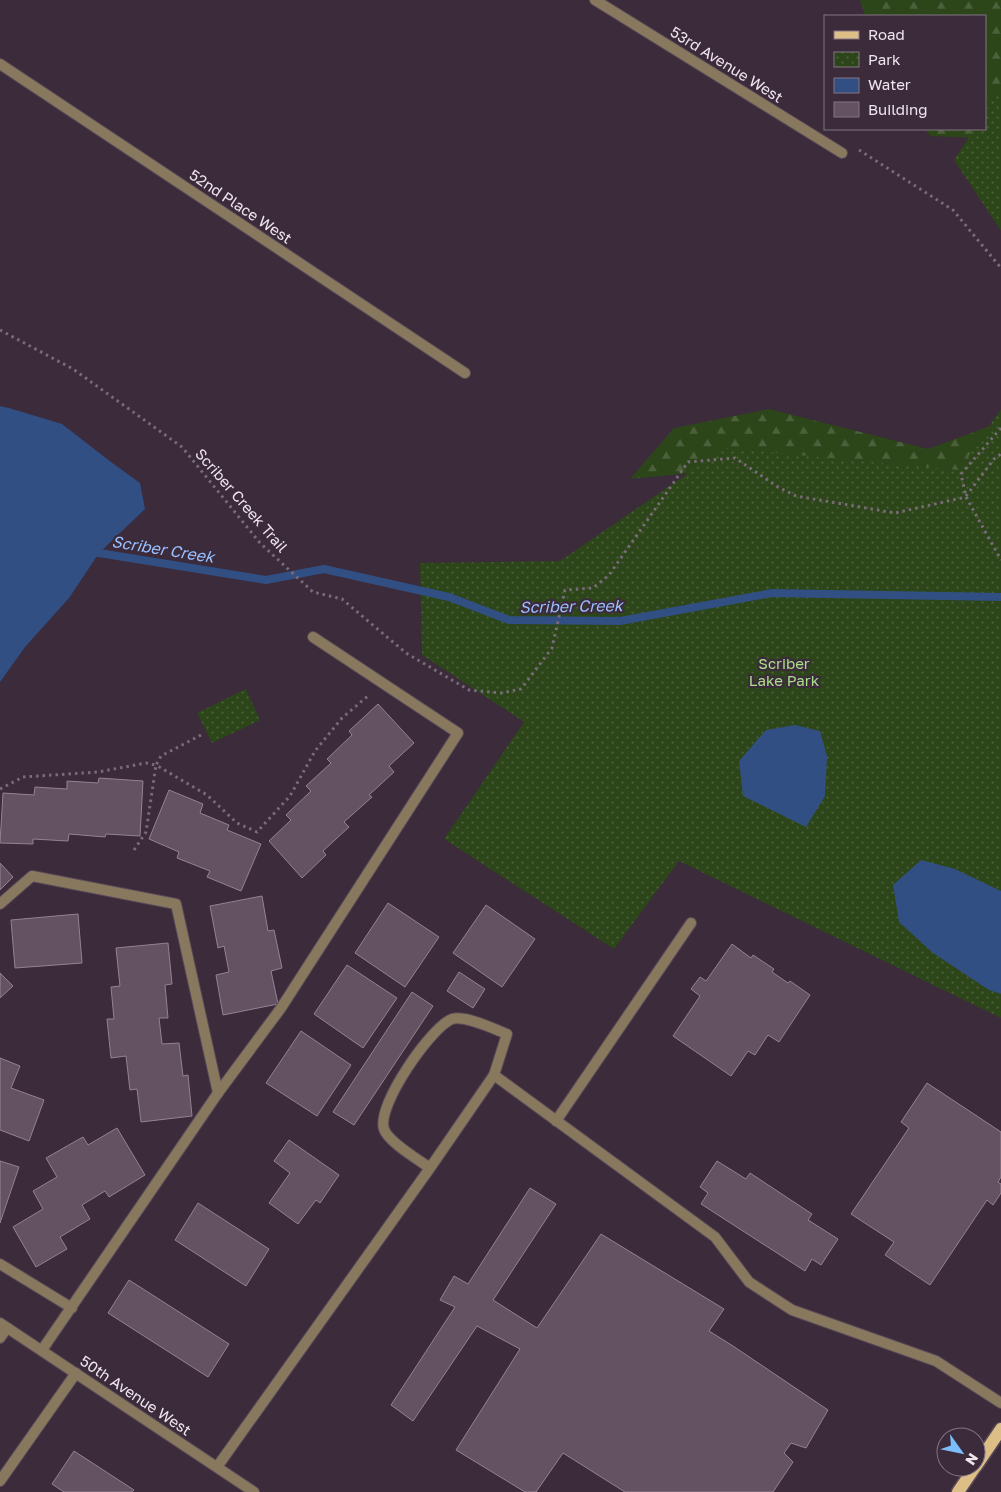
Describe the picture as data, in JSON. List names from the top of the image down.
{
  "streets": {
    "street": ["53rd Avenue West", "52nd Place West", "50th Avenue West"],
    "path": ["Scriber Creek Trail"]
  },
  "water": ["Scriber Creek"],
  "parks": ["Scriber Lake Park"],
  "legend": [
    "Road",
    "Park",
    "Water",
    "Building"
  ],
  "north": "bottom right"
}
